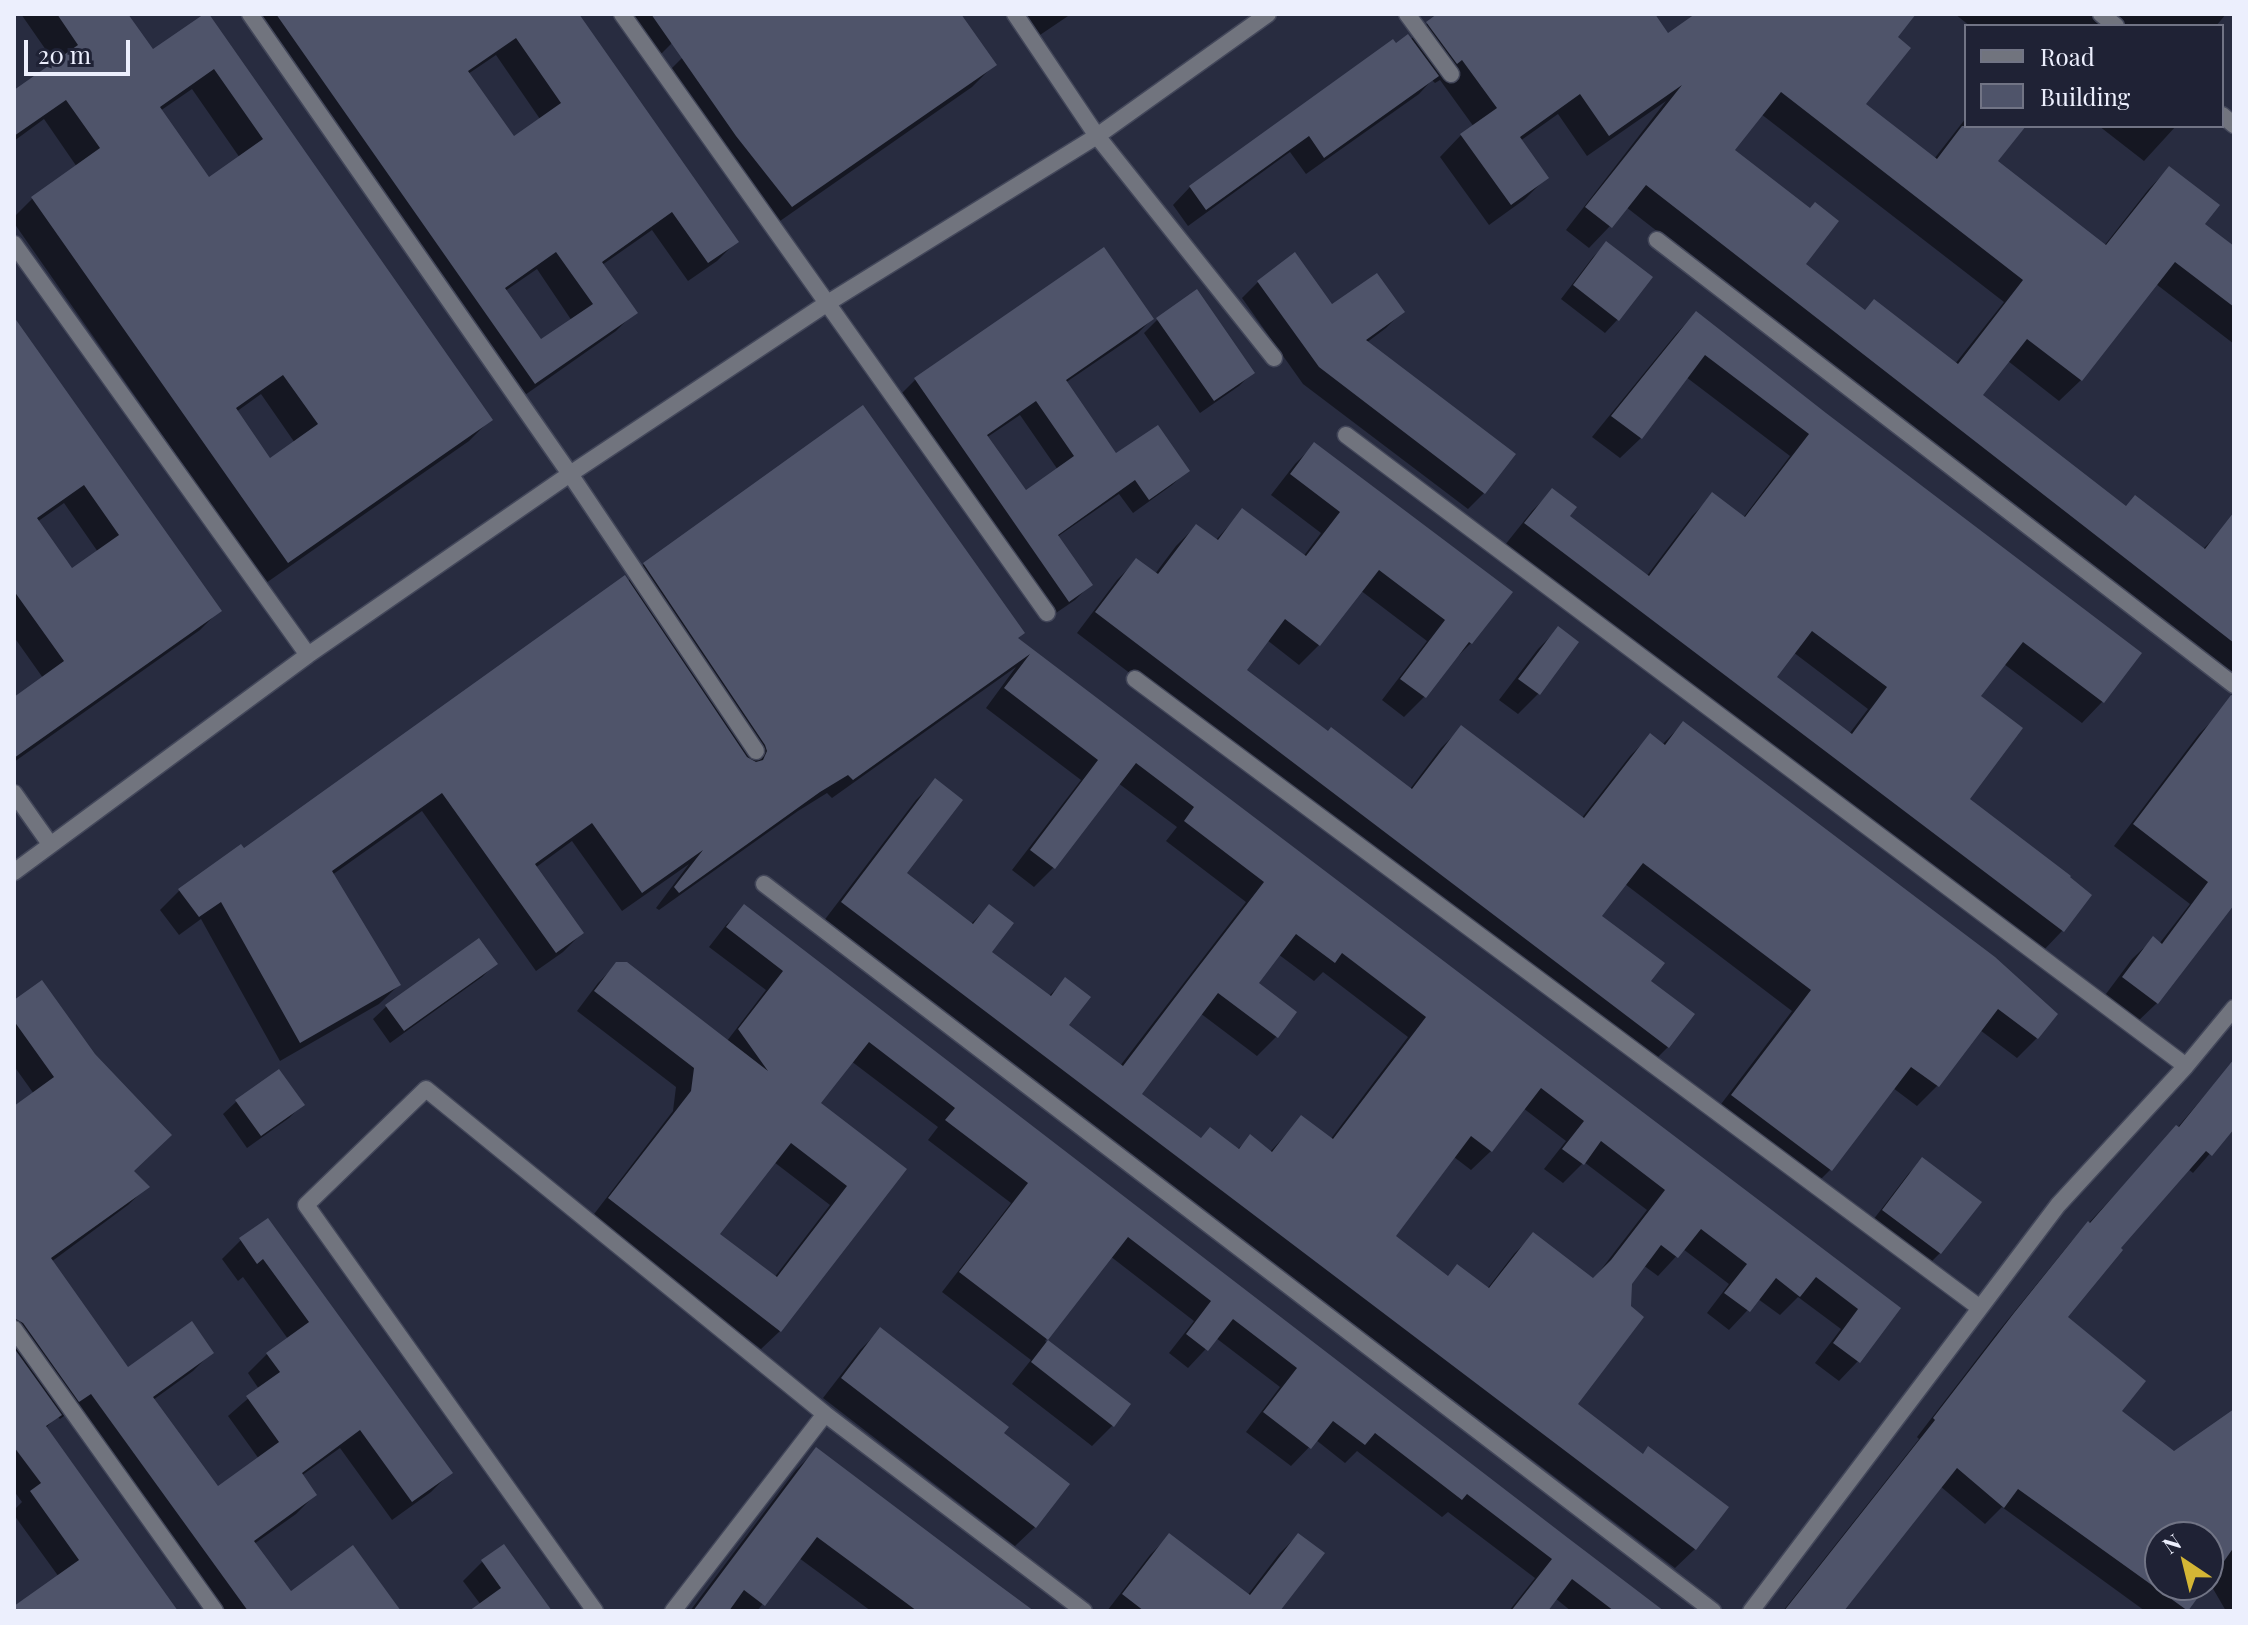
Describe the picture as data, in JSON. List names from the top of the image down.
{
  "legend": ["Road", "Building"],
  "scale_bar": "20 m",
  "north": "top left"
}
